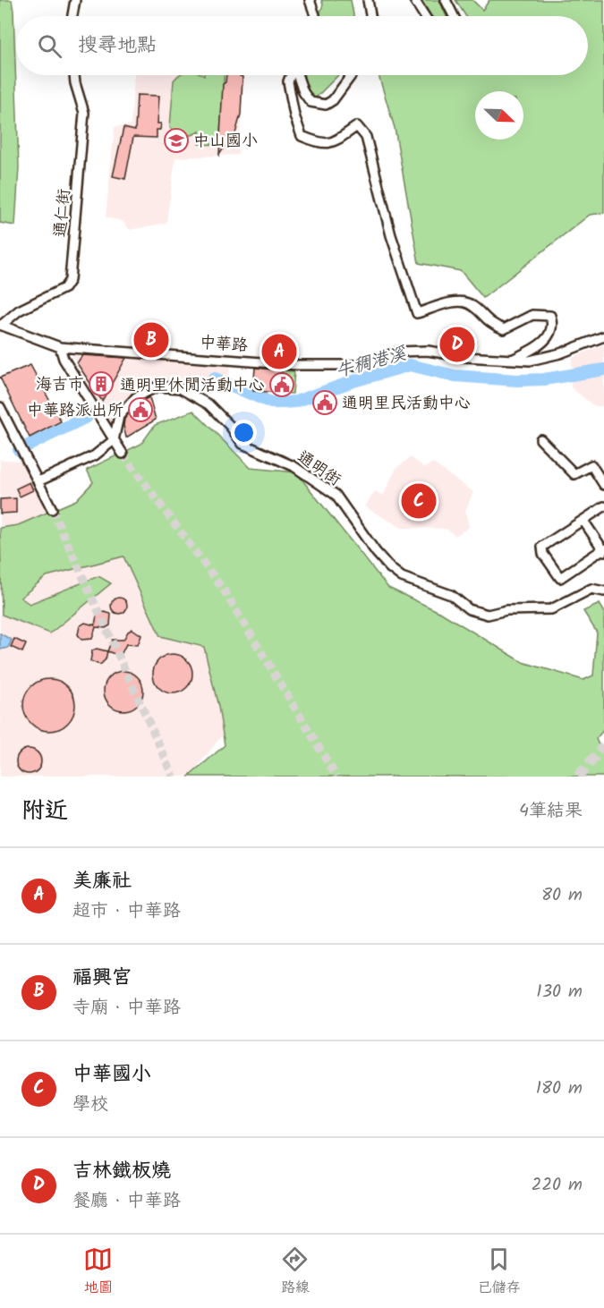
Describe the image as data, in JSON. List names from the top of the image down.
{
  "streets": {
    "street": ["通仁街", "中華路", "通明街"]
  },
  "crossings": [
    ["通仁街", "中華路"]
  ],
  "water": ["牛稠港溪"],
  "places": {
    "school or university": ["中山國小"],
    "building": ["海吉市"],
    "public building": ["通明里休閒活動中心", "通明里民活動中心", "中華路派出所"]
  },
  "north": "bottom right",
  "page": {
    "search": "搜尋地點",
    "pins": [
      "B",
      "D",
      "A",
      "C"
    ],
    "heading": ["附近", "4筆結果"],
    "list": [
      {
        "mark": "A",
        "name": "美廉社",
        "note": "超市 · 中華路",
        "value": "80 m"
      },
      {
        "mark": "B",
        "name": "福興宮",
        "note": "寺廟 · 中華路",
        "value": "130 m"
      },
      {
        "mark": "C",
        "name": "中華國小",
        "note": "學校",
        "value": "180 m"
      },
      {
        "mark": "D",
        "name": "吉林鐵板燒",
        "note": "餐廳 · 中華路",
        "value": "220 m"
      }
    ],
    "nav": ["地圖", "路線", "已儲存"]
  }
}
